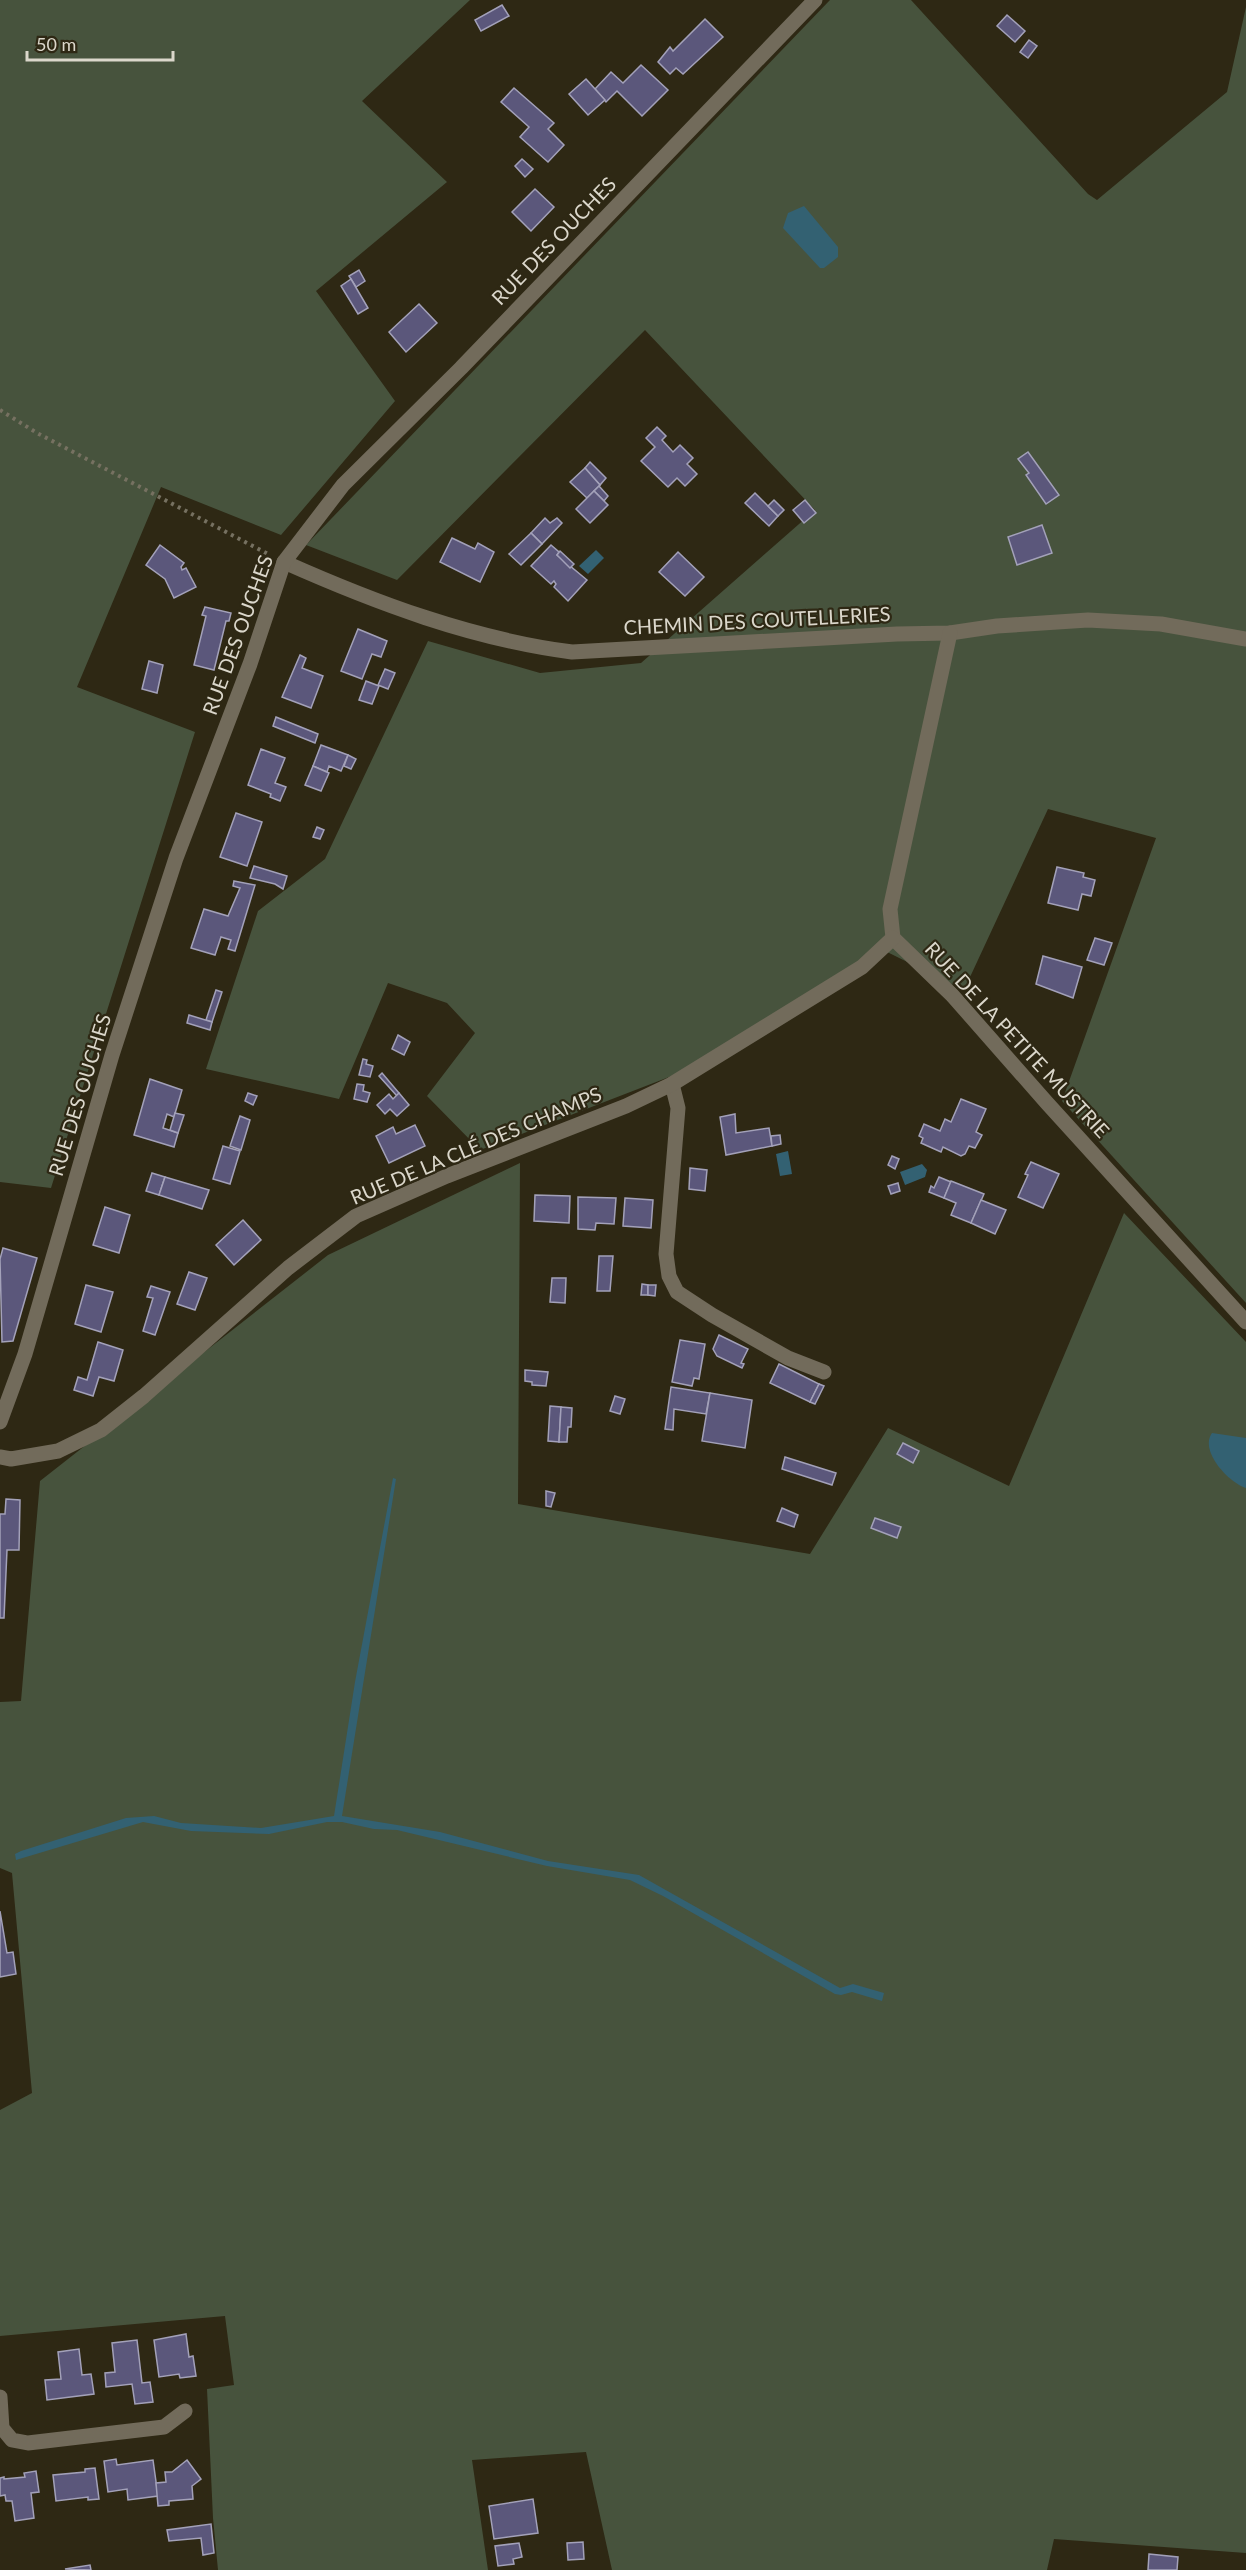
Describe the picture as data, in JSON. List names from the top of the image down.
{
  "streets": {
    "street": [
      "RUE DES OUCHES",
      "CHEMIN DES COUTELLERIES",
      "RUE DE LA PETITE MUSTRIE",
      "RUE DE LA CLÉ DES CHAMPS"
    ]
  },
  "crossings": [
    ["RUE DES OUCHES", "CHEMIN DES COUTELLERIES"],
    ["RUE DE LA PETITE MUSTRIE", "RUE DE LA CLÉ DES CHAMPS"]
  ],
  "scale_bar": "50 m"
}
